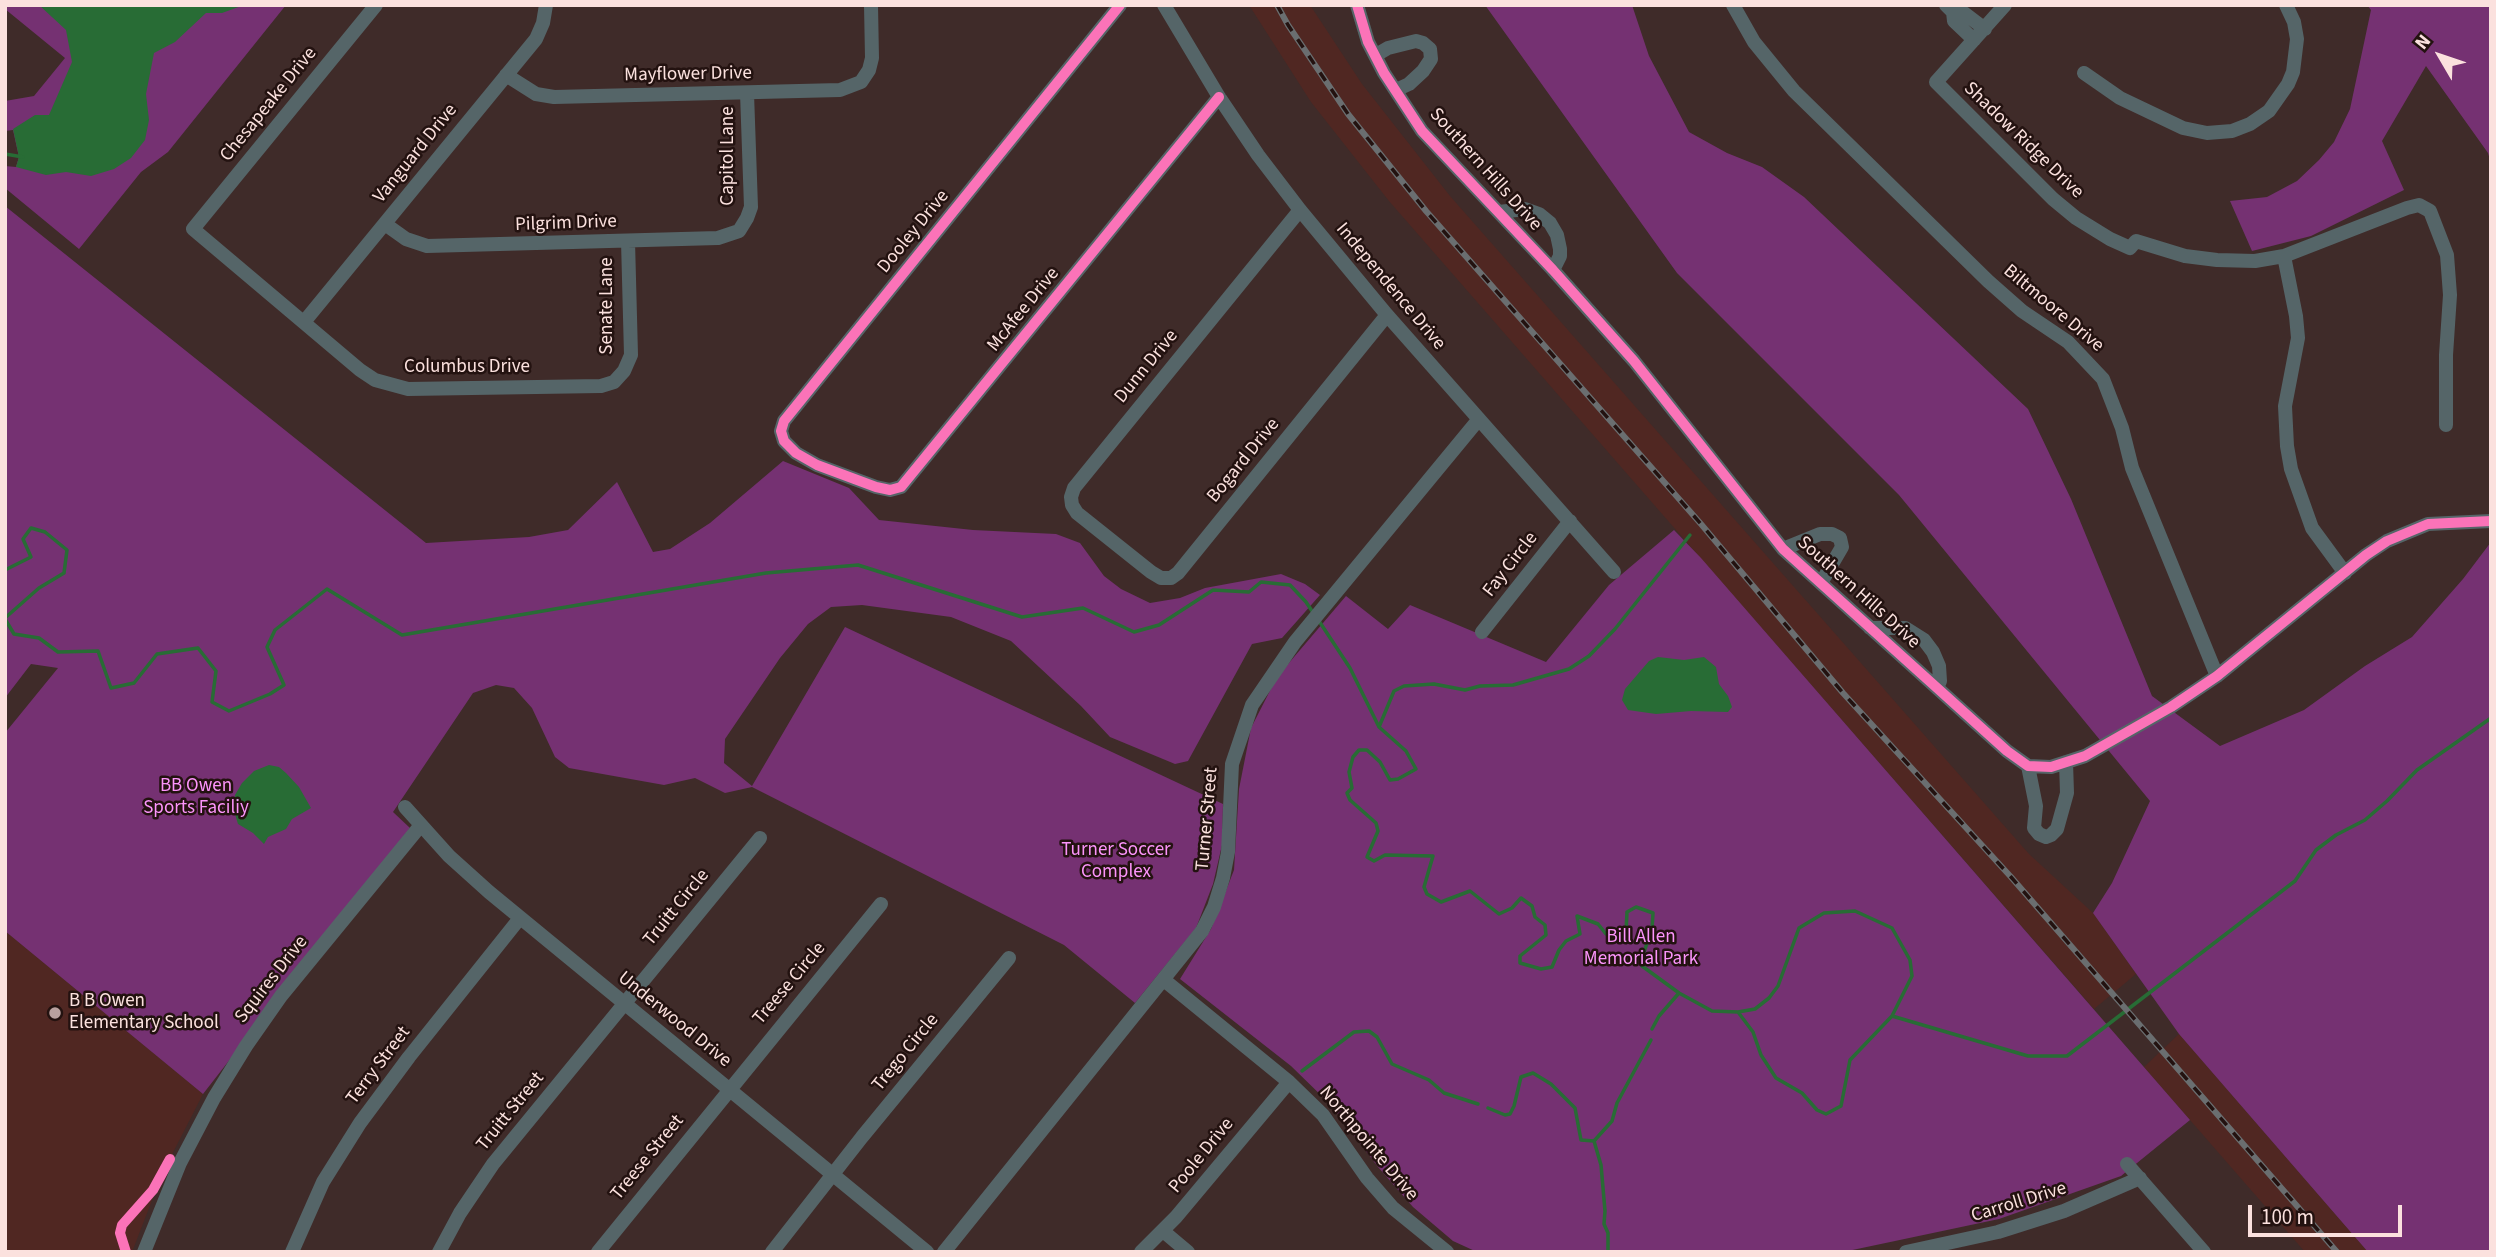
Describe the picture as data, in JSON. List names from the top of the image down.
{
  "streets": {
    "street": [
      "Mayflower Drive",
      "Chesapeake Drive",
      "Shadow Ridge Drive",
      "Vanguard Drive",
      "Capitol Lane",
      "Southern Hills Drive",
      "Pilgrim Drive",
      "Dooley Drive",
      "Independence Drive",
      "Senate Lane",
      "Biltmoore Drive",
      "McAfee Drive",
      "Dunn Drive",
      "Columbus Drive",
      "Bogard Drive",
      "Fay Circle",
      "Turner Street",
      "Truitt Circle",
      "Squires Drive",
      "Treese Circle",
      "Underwood Drive",
      "Trego Circle",
      "Terry Street",
      "Truitt Street",
      "Northpointe Drive",
      "Poole Drive",
      "Treese Street",
      "Carroll Drive"
    ]
  },
  "crossings": [
    ["Mayflower Drive", "Vanguard Drive"],
    ["Mayflower Drive", "Capitol Lane"],
    ["Chesapeake Drive", "Columbus Drive"],
    ["Vanguard Drive", "Pilgrim Drive"],
    ["Vanguard Drive", "Columbus Drive"],
    ["Capitol Lane", "Pilgrim Drive"],
    ["Pilgrim Drive", "Senate Lane"],
    ["Dooley Drive", "McAfee Drive"],
    ["Independence Drive", "McAfee Drive"],
    ["Independence Drive", "Dunn Drive"],
    ["Independence Drive", "Bogard Drive"],
    ["Independence Drive", "Fay Circle"],
    ["Independence Drive", "Turner Street"],
    ["Senate Lane", "Columbus Drive"],
    ["Dunn Drive", "Bogard Drive"],
    ["Turner Street", "Northpointe Drive"],
    ["Truitt Circle", "Underwood Drive"],
    ["Truitt Circle", "Truitt Street"],
    ["Squires Drive", "Underwood Drive"],
    ["Treese Circle", "Underwood Drive"],
    ["Treese Circle", "Treese Street"],
    ["Underwood Drive", "Trego Circle"],
    ["Underwood Drive", "Terry Street"],
    ["Underwood Drive", "Truitt Street"],
    ["Underwood Drive", "Treese Street"],
    ["Northpointe Drive", "Poole Drive"]
  ],
  "parks": ["BB Owen Sports Faciliy", "Turner Soccer Complex", "Bill Allen Memorial Park"],
  "places": ["B B Owen Elementary School"],
  "scale_bar": "100 m",
  "north": "top left"
}
